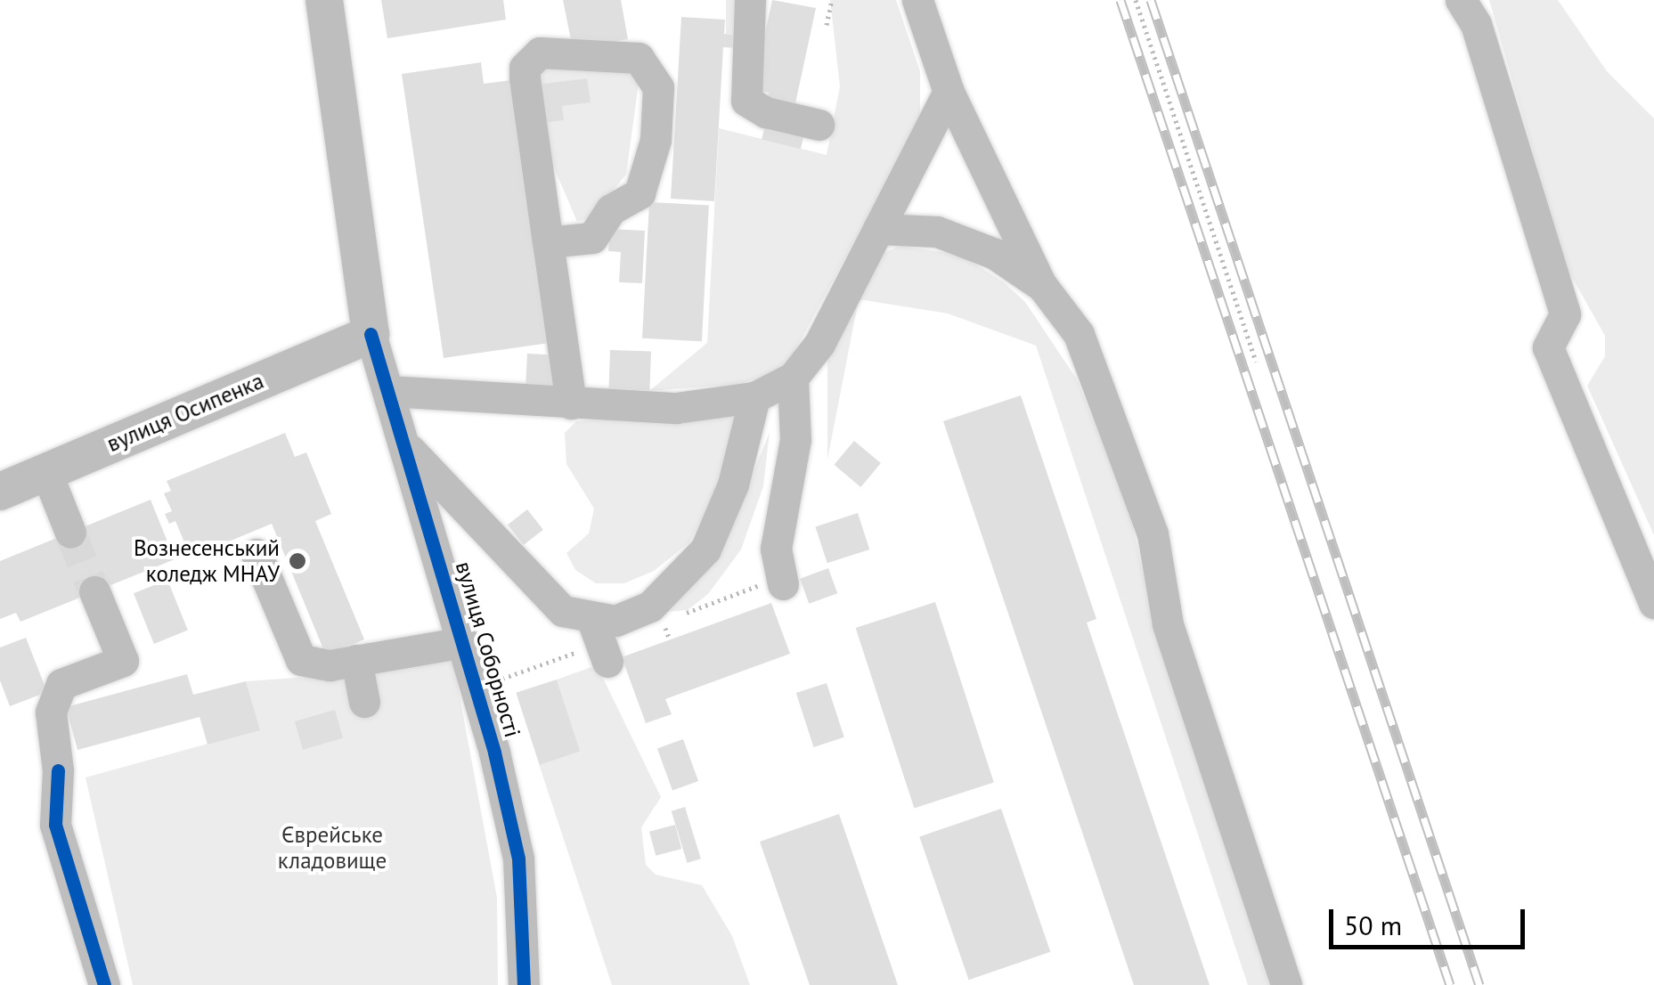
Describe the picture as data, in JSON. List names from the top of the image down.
{
  "streets": {
    "main road": ["вулиця Осипенка", "вулиця Соборності"]
  },
  "crossings": [
    ["вулиця Осипенка", "вулиця Соборності"]
  ],
  "parks": ["Єврейське кладовище"],
  "places": ["Вознесенський коледж МНАУ"],
  "scale_bar": "50 m"
}
